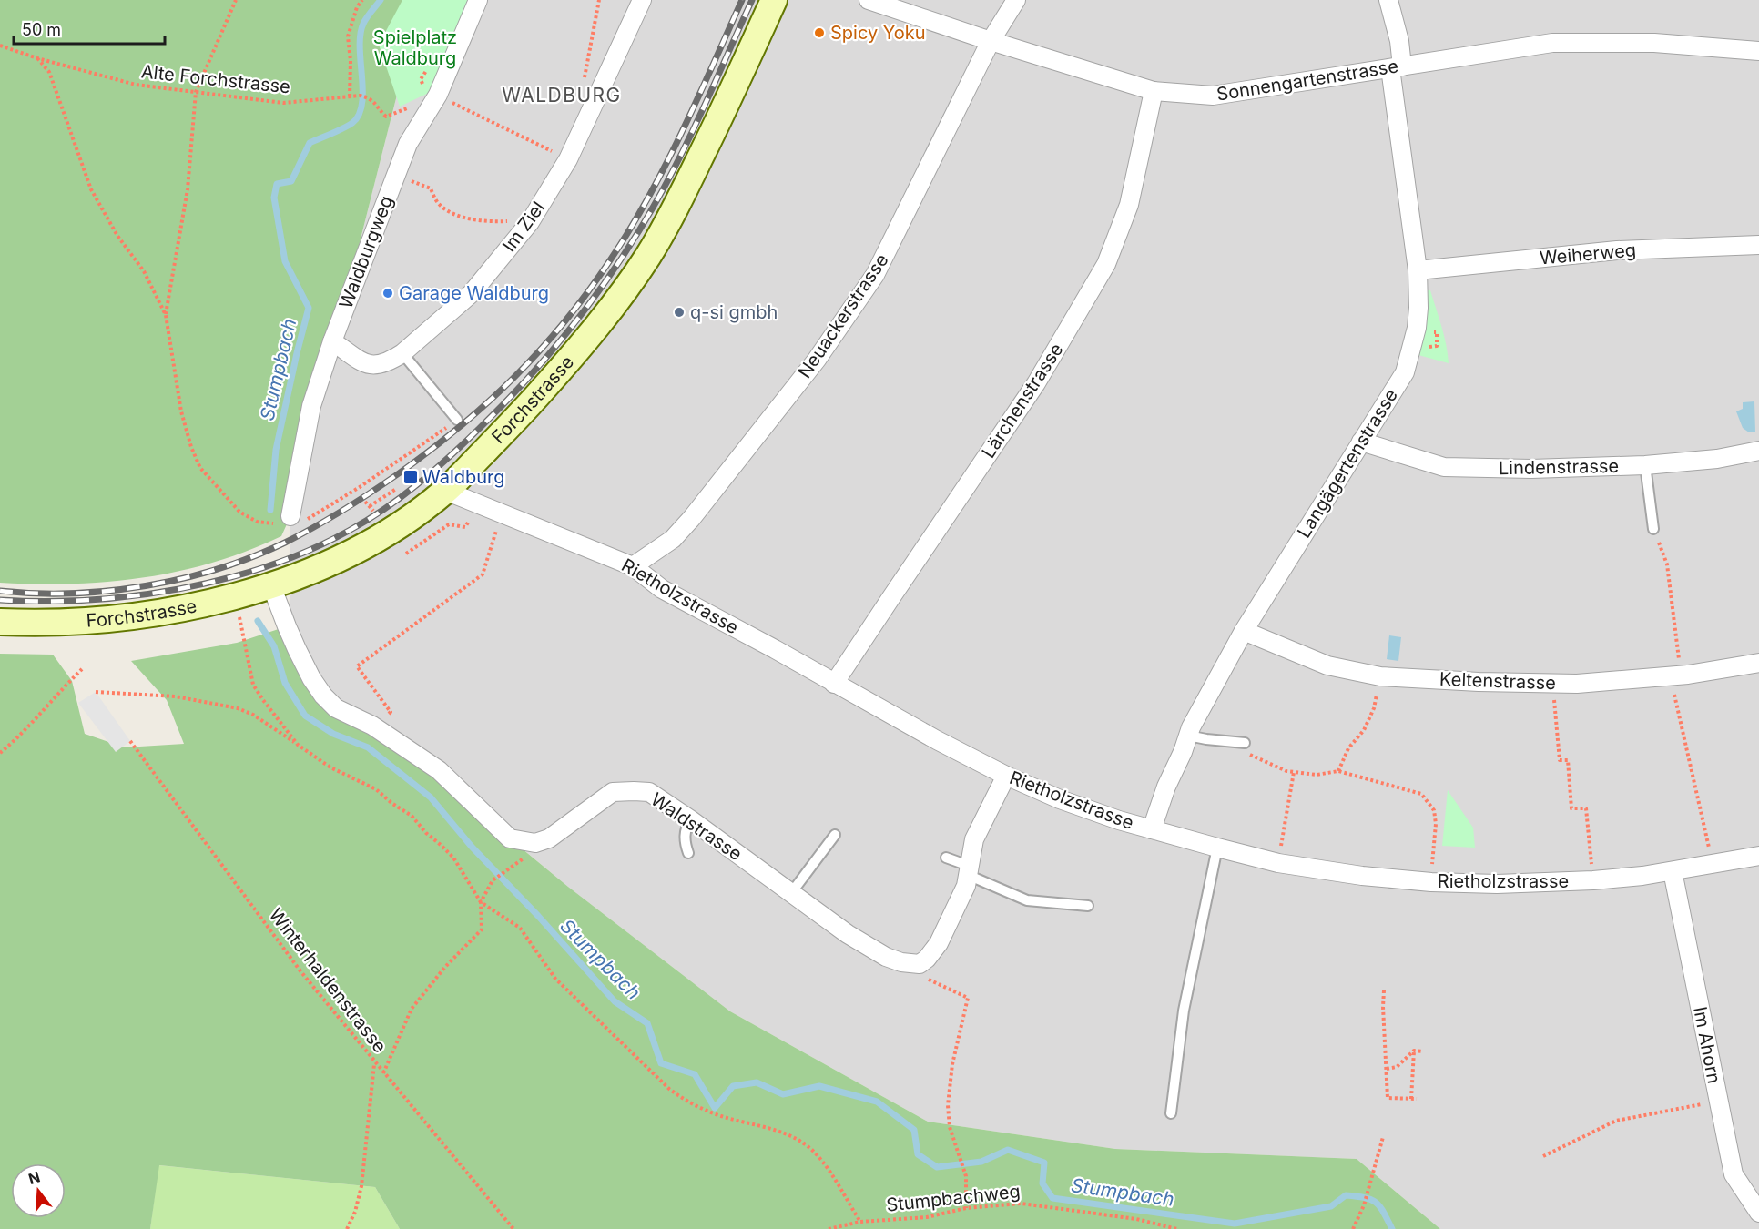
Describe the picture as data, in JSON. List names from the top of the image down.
{
  "streets": {
    "main road": ["Forchstrasse"],
    "street": [
      "Sonnengartenstrasse",
      "Im Ziel",
      "Waldburgweg",
      "Weiherweg",
      "Neuackerstrasse",
      "Lärchenstrasse",
      "Langägertenstrasse",
      "Lindenstrasse",
      "Rietholzstrasse",
      "Keltenstrasse",
      "Waldstrasse",
      "Im Ahorn"
    ],
    "path": ["Alte Forchstrasse", "Winterhaldenstrasse", "Stumpbachweg"]
  },
  "crossings": [
    ["Alte Forchstrasse", "Waldburgweg"],
    ["Sonnengartenstrasse", "Neuackerstrasse"],
    ["Sonnengartenstrasse", "Lärchenstrasse"],
    ["Sonnengartenstrasse", "Langägertenstrasse"],
    ["Im Ziel", "Waldburgweg"],
    ["Weiherweg", "Langägertenstrasse"],
    ["Neuackerstrasse", "Rietholzstrasse"],
    ["Forchstrasse", "Rietholzstrasse"],
    ["Forchstrasse", "Waldstrasse"],
    ["Lärchenstrasse", "Rietholzstrasse"],
    ["Langägertenstrasse", "Lindenstrasse"],
    ["Langägertenstrasse", "Rietholzstrasse"],
    ["Langägertenstrasse", "Keltenstrasse"],
    ["Rietholzstrasse", "Im Ahorn"]
  ],
  "districts": ["WALDBURG"],
  "water": ["Stumpbach"],
  "parks": ["Spielplatz Waldburg"],
  "places": {
    "other": ["Spicy Yoku", "Garage Waldburg", "q-si gmbh"],
    "transit": ["Waldburg"]
  },
  "scale_bar": "50 m",
  "north": "top"
}
